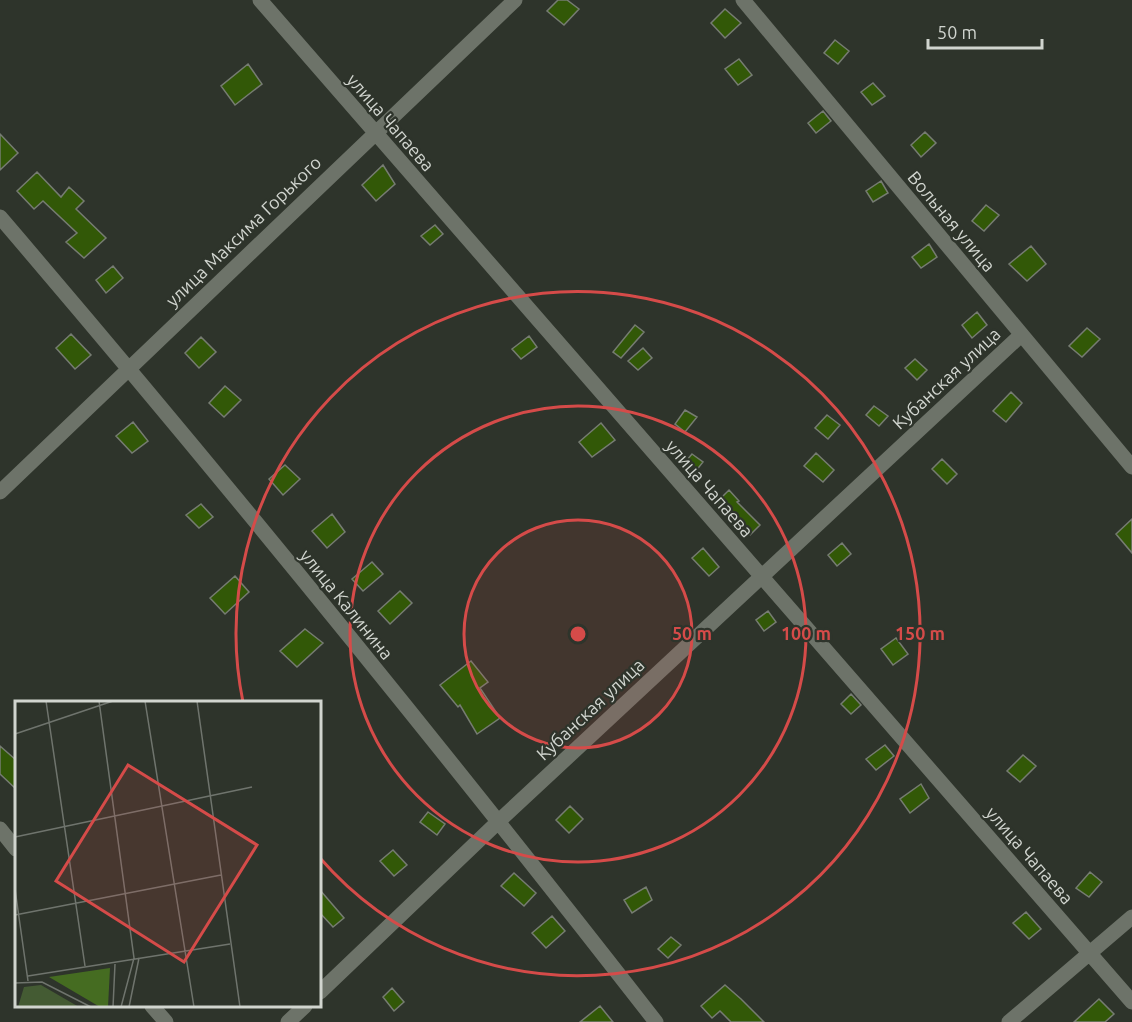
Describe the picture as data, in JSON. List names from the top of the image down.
{
  "streets": {
    "street": [
      "улица Чапаева",
      "Вольная улица",
      "улица Максима Горького",
      "Кубанская улица",
      "улица Калинина"
    ]
  },
  "crossings": [
    ["улица Чапаева", "улица Максима Горького"],
    ["улица Чапаева", "Кубанская улица"],
    ["Вольная улица", "Кубанская улица"],
    ["улица Максима Горького", "улица Калинина"],
    ["Кубанская улица", "улица Калинина"]
  ],
  "scale_bar": "50 m",
  "rings": ["50 m", "100 m", "150 m"]
}
